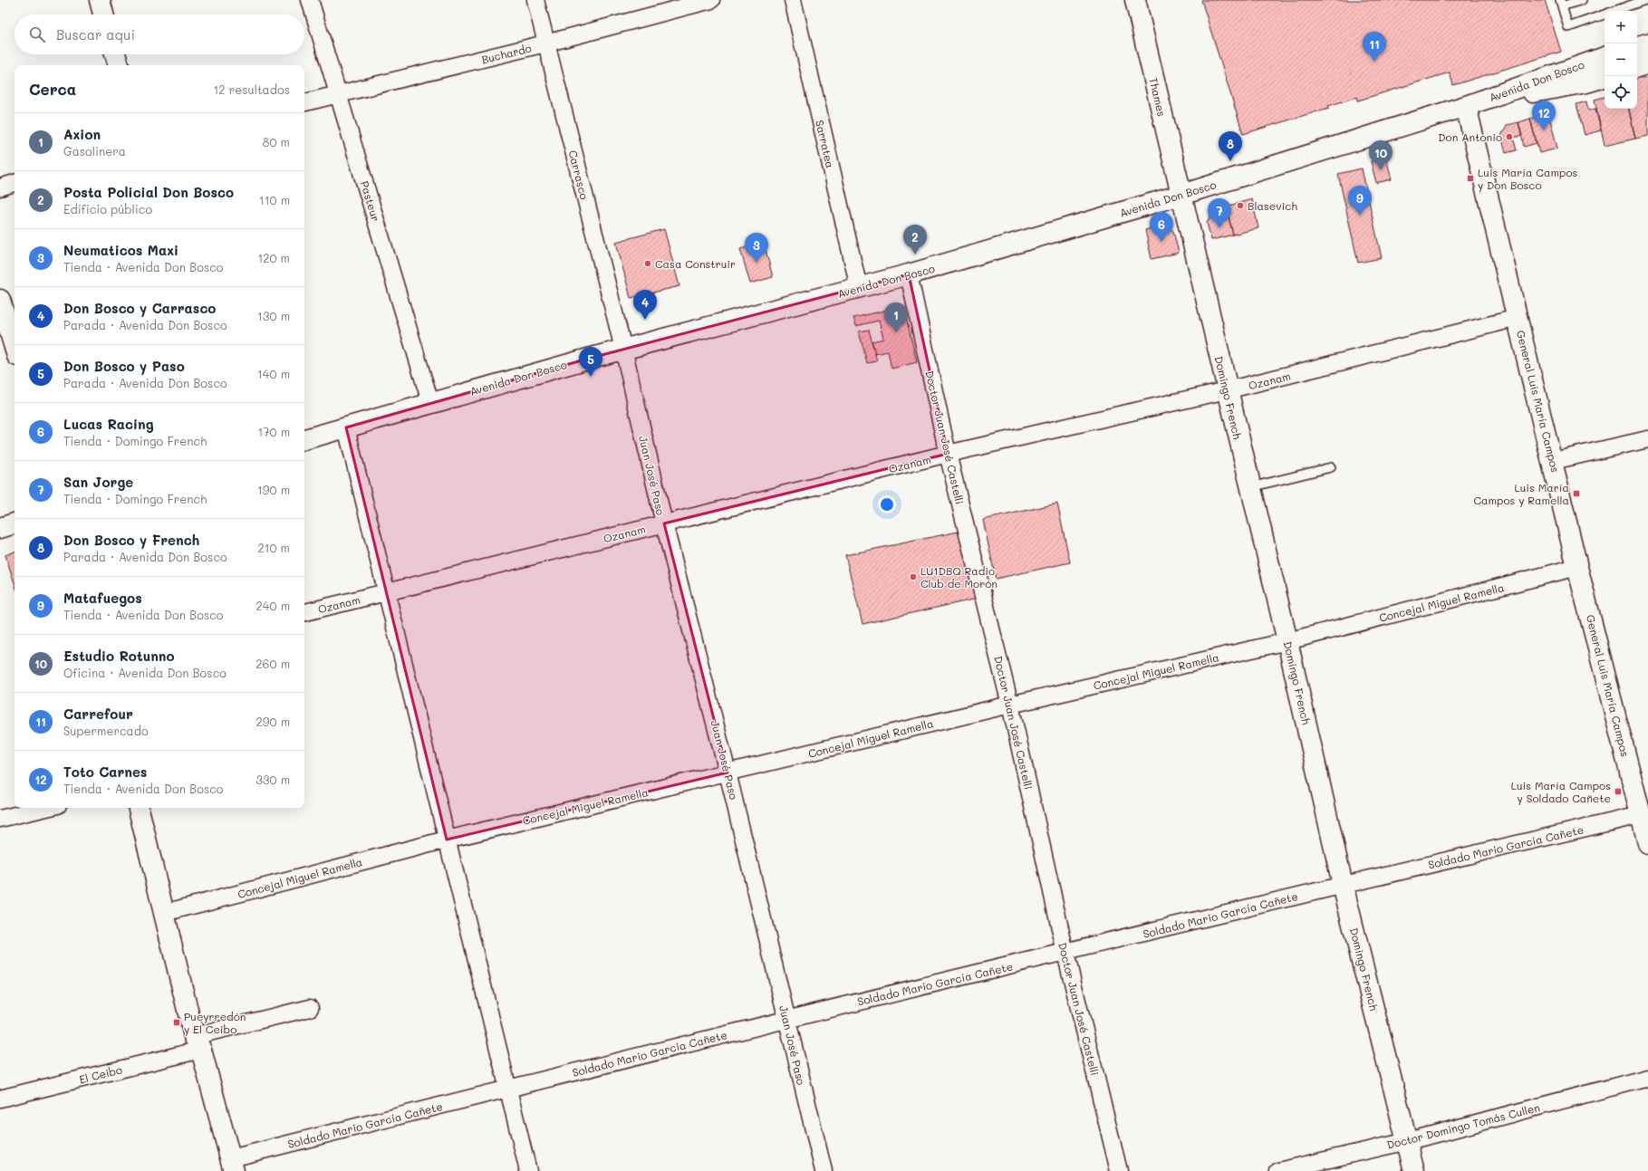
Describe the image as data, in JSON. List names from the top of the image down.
{
  "streets": {
    "main road": [
      "Avenida Don Bosco",
      "Thames",
      "Domingo French",
      "General Luis María Campos"
    ],
    "street": [
      "Buchardo",
      "Sarratea",
      "Carrasco",
      "Pasteur",
      "Ozanam",
      "Doctor Juan José Castelli",
      "Juan José Paso",
      "Concejal Miguel Ramella",
      "Soldado Mario García Cañete",
      "El Ceibo",
      "Doctor Domingo Tomás Cullen"
    ]
  },
  "crossings": [
    ["Buchardo", "Carrasco"],
    ["Buchardo", "Pasteur"],
    ["Avenida Don Bosco", "Thames"],
    ["Avenida Don Bosco", "Sarratea"],
    ["Avenida Don Bosco", "Carrasco"],
    ["Avenida Don Bosco", "Pasteur"],
    ["Avenida Don Bosco", "Domingo French"],
    ["Avenida Don Bosco", "General Luis María Campos"],
    ["Avenida Don Bosco", "Doctor Juan José Castelli"],
    ["Avenida Don Bosco", "Juan José Paso"],
    ["Thames", "Domingo French"],
    ["Carrasco", "Juan José Paso"],
    ["Ozanam", "Domingo French"],
    ["Ozanam", "General Luis María Campos"],
    ["Ozanam", "Doctor Juan José Castelli"],
    ["Ozanam", "Juan José Paso"],
    ["Domingo French", "Concejal Miguel Ramella"],
    ["Domingo French", "Soldado Mario García Cañete"],
    ["Domingo French", "Doctor Domingo Tomás Cullen"],
    ["General Luis María Campos", "Concejal Miguel Ramella"],
    ["General Luis María Campos", "Soldado Mario García Cañete"],
    ["Doctor Juan José Castelli", "Concejal Miguel Ramella"],
    ["Doctor Juan José Castelli", "Soldado Mario García Cañete"],
    ["Juan José Paso", "Concejal Miguel Ramella"],
    ["Juan José Paso", "Soldado Mario García Cañete"]
  ],
  "places": {
    "other": [
      "Don Antonio",
      "Blasevich",
      "Casa Construir",
      "LU1DBQ Radio Club de Morón"
    ],
    "transit": [
      "Luis María Campos y Don Bosco",
      "Luis María Campos y Ramella",
      "Luis María Campos y Soldado Cañete",
      "Pueyrredón y El Ceibo"
    ]
  },
  "page": {
    "map_buttons": ["+", "−"],
    "search": "Buscar aquí",
    "pins": [
      "11",
      "12",
      "8",
      "10",
      "9",
      "7",
      "6",
      "2",
      "3",
      "4",
      "1",
      "5"
    ],
    "heading": ["Cerca", "12 resultados"],
    "list": [
      {
        "mark": "1",
        "name": "Axion",
        "note": "Gasolinera",
        "value": "80 m"
      },
      {
        "mark": "2",
        "name": "Posta Policial Don Bosco",
        "note": "Edificio público",
        "value": "110 m"
      },
      {
        "mark": "3",
        "name": "Neumaticos Maxi",
        "note": "Tienda · Avenida Don Bosco",
        "value": "120 m"
      },
      {
        "mark": "4",
        "name": "Don Bosco y Carrasco",
        "note": "Parada · Avenida Don Bosco",
        "value": "130 m"
      },
      {
        "mark": "5",
        "name": "Don Bosco y Paso",
        "note": "Parada · Avenida Don Bosco",
        "value": "140 m"
      },
      {
        "mark": "6",
        "name": "Lucas Racing",
        "note": "Tienda · Domingo French",
        "value": "170 m"
      },
      {
        "mark": "7",
        "name": "San Jorge",
        "note": "Tienda · Domingo French",
        "value": "190 m"
      },
      {
        "mark": "8",
        "name": "Don Bosco y French",
        "note": "Parada · Avenida Don Bosco",
        "value": "210 m"
      },
      {
        "mark": "9",
        "name": "Matafuegos",
        "note": "Tienda · Avenida Don Bosco",
        "value": "240 m"
      },
      {
        "mark": "10",
        "name": "Estudio Rotunno",
        "note": "Oficina · Avenida Don Bosco",
        "value": "260 m"
      },
      {
        "mark": "11",
        "name": "Carrefour",
        "note": "Supermercado",
        "value": "290 m"
      },
      {
        "mark": "12",
        "name": "Toto Carnes",
        "note": "Tienda · Avenida Don Bosco",
        "value": "330 m"
      }
    ]
  }
}
